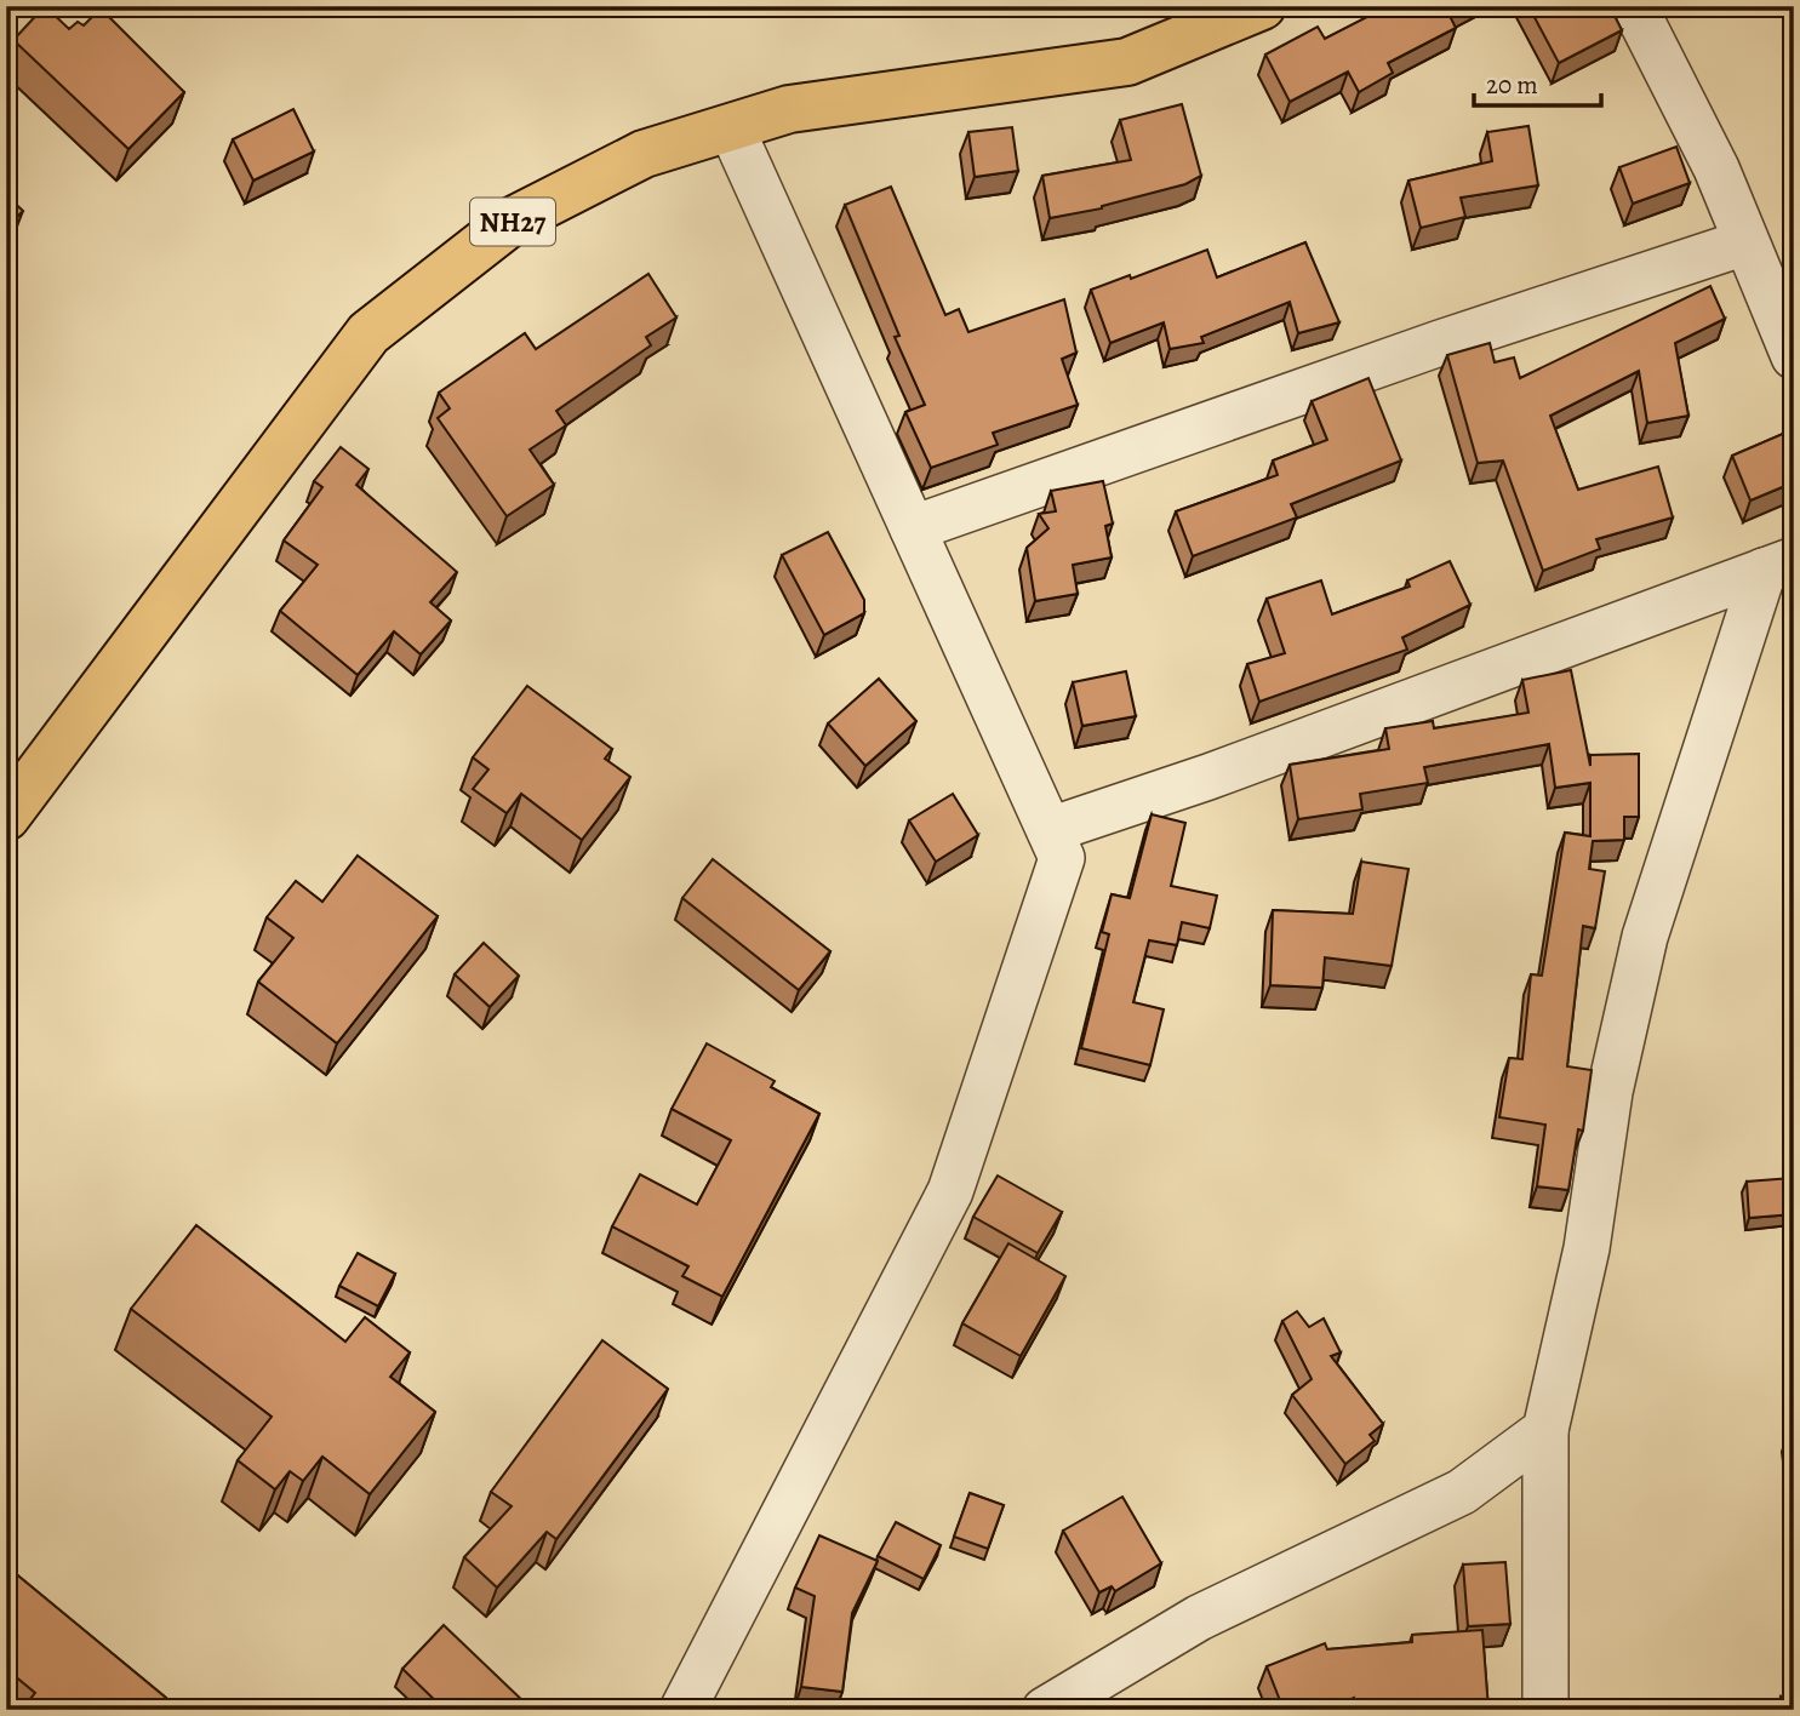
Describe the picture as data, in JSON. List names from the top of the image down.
{
  "streets": {
    "highway": ["NH27"]
  },
  "scale_bar": "20 m"
}
